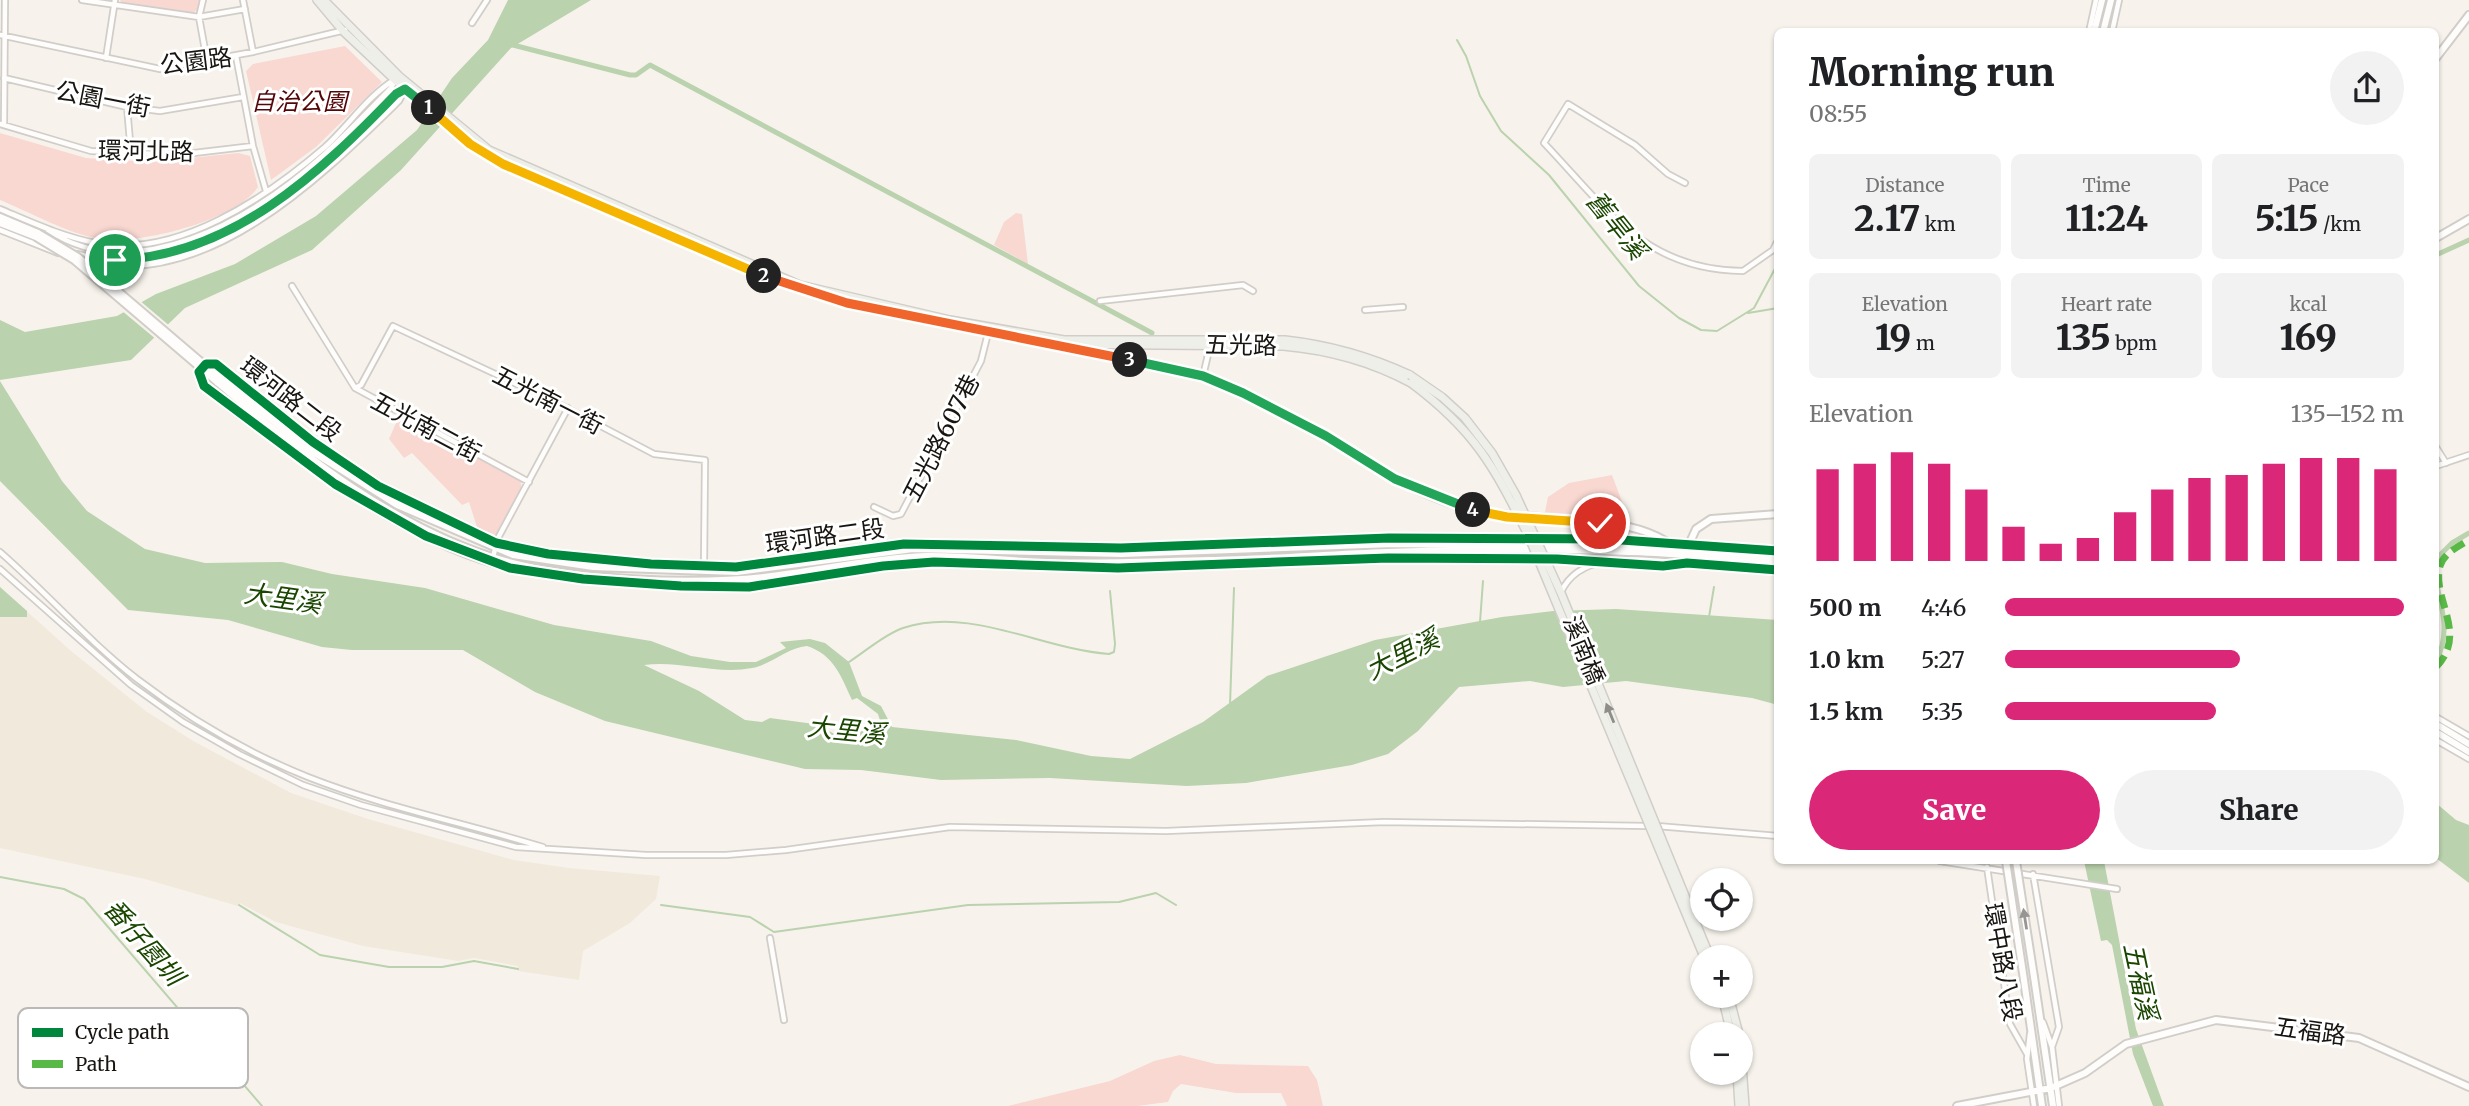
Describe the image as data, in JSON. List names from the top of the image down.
{
  "streets": {
    "main road": ["五光路", "溪南橋"],
    "street": [
      "公園路",
      "公園一街",
      "環河北路",
      "環河路二段",
      "五光南一街",
      "五光南二街",
      "五光路607巷",
      "環中路八段",
      "五福路"
    ]
  },
  "crossings": [
    ["五光路", "五光路607巷"],
    ["五光路", "溪南橋"],
    ["環河路二段", "五光南一街"],
    ["五光南一街", "五光南二街"],
    ["環中路八段", "五福路"]
  ],
  "water": [
    "舊旱溪",
    "大里溪",
    "番仔園圳",
    "五福溪"
  ],
  "parks": ["自治公園"],
  "legend": ["Cycle path", "Path"],
  "page": {
    "heading": ["Morning run", "08:55"],
    "pins": [
      "1",
      "2",
      "3",
      "4"
    ],
    "stats": [
      ["Distance", "2.17 km"],
      ["Time", "11:24"],
      ["Pace", "5:15 /km"],
      ["Elevation", "19 m"],
      ["Heart rate", "135 bpm"],
      ["kcal", "169"]
    ],
    "chart": ["Elevation", "135–152 m"],
    "list": [
      {
        "name": "500 m",
        "note": "4:46"
      },
      {
        "name": "1.0 km",
        "note": "5:27"
      },
      {
        "name": "1.5 km",
        "note": "5:35"
      }
    ],
    "buttons": ["Save", "Share"],
    "map_buttons": ["+", "−"]
  }
}
